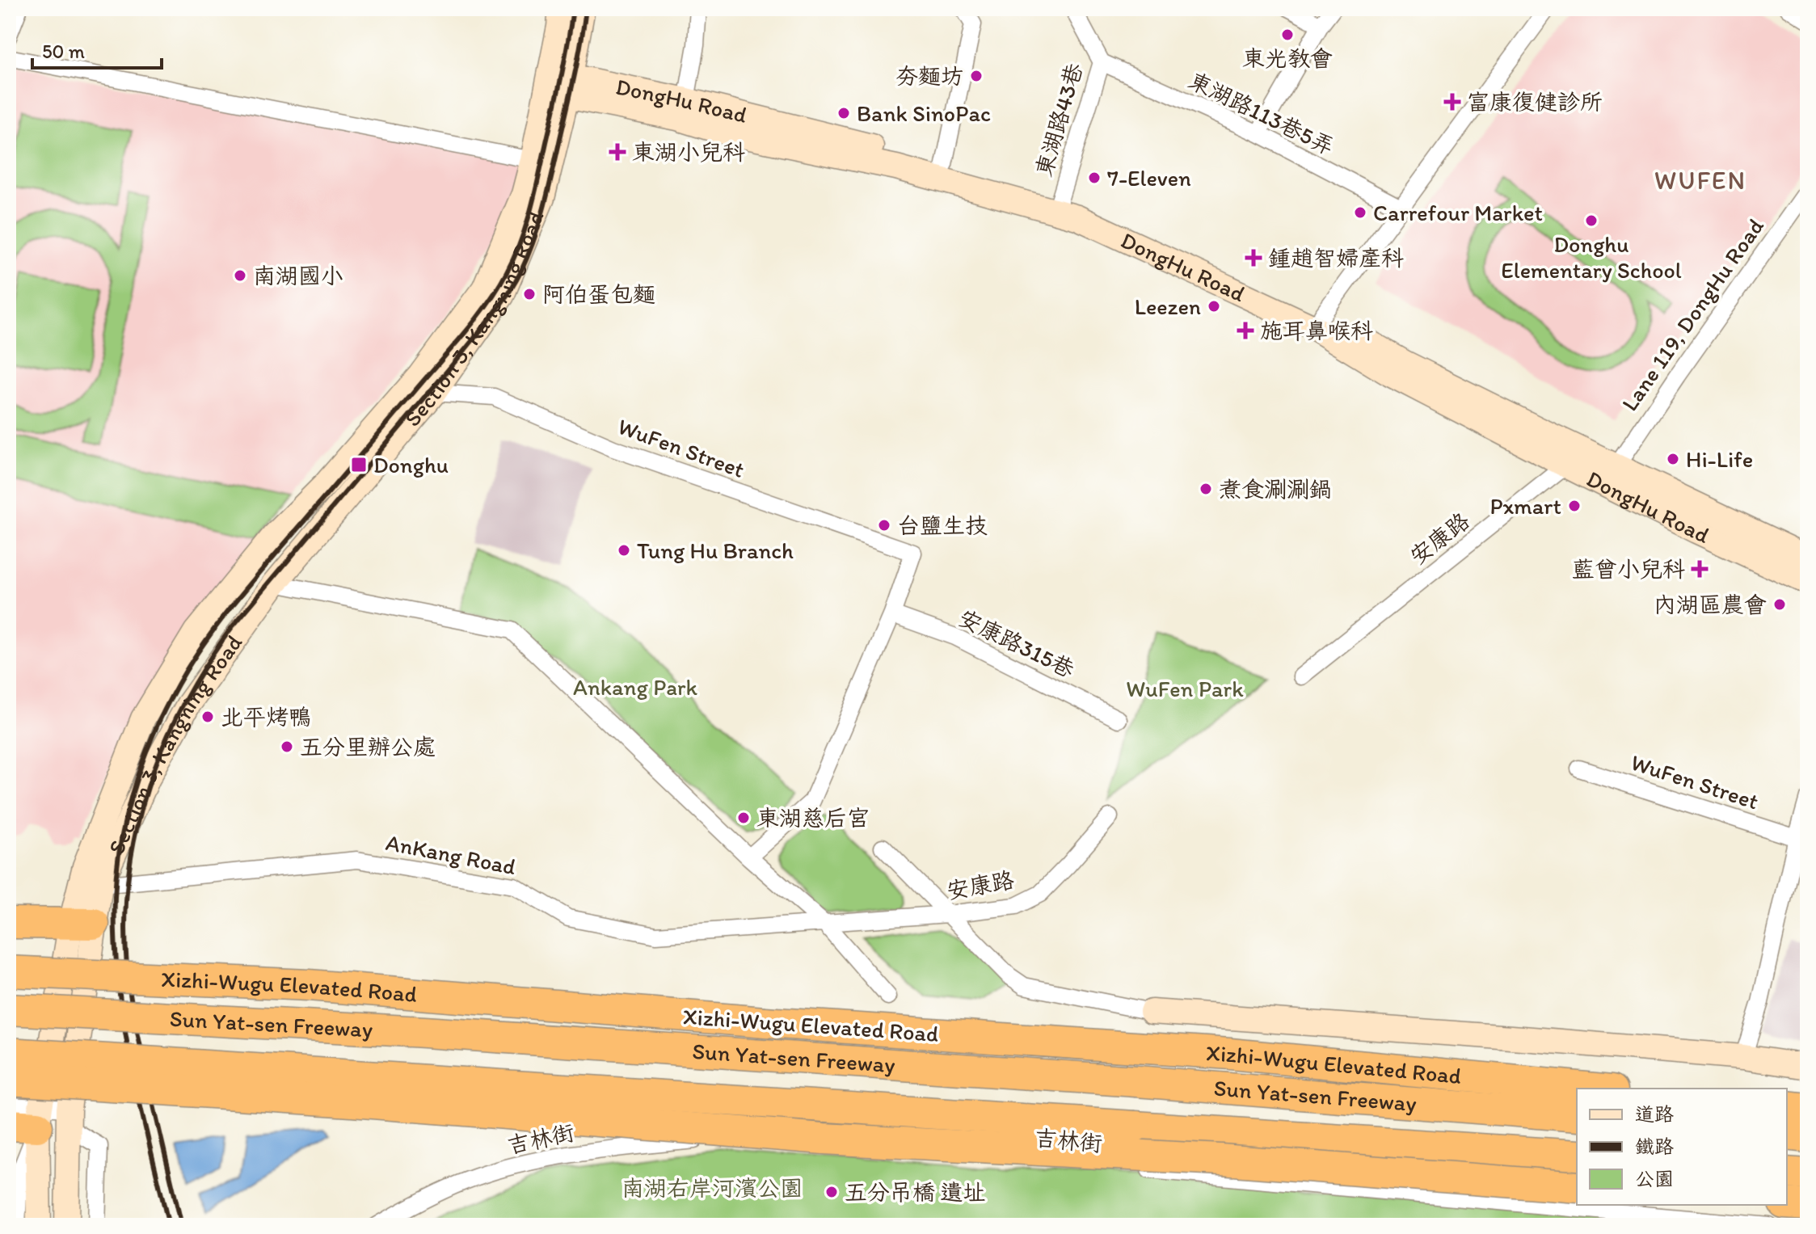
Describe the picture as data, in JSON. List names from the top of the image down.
{
  "streets": {
    "highway": ["Xizhi-Wugu Elevated Road", "Sun Yat-sen Freeway"],
    "street": [
      "DongHu Road",
      "東湖路113巷5弄",
      "東湖路43巷",
      "Lane 119, DongHu Road",
      "Section 3, Kangning Road",
      "WuFen Street",
      "安康路",
      "安康路315巷",
      "AnKang Road",
      "吉林街"
    ]
  },
  "crossings": [
    ["DongHu Road", "東湖路43巷"],
    ["DongHu Road", "Lane 119, DongHu Road"],
    ["DongHu Road", "Section 3, Kangning Road"],
    ["DongHu Road", "安康路"],
    ["東湖路113巷5弄", "東湖路43巷"],
    ["Section 3, Kangning Road", "WuFen Street"],
    ["Section 3, Kangning Road", "AnKang Road"],
    ["WuFen Street", "安康路315巷"],
    ["安康路", "AnKang Road"]
  ],
  "districts": ["WUFEN"],
  "parks": ["Ankang Park", "WuFen Park", "南湖右岸河濱公園"],
  "places": {
    "other": [
      "東光教會",
      "夯麵坊",
      "Bank SinoPac",
      "7-Eleven",
      "Carrefour Market",
      "Donghu Elementary School",
      "南湖國小",
      "阿伯蛋包麵",
      "Leezen",
      "Hi-Life",
      "煮食涮涮鍋",
      "Pxmart",
      "台鹽生技",
      "Tung Hu Branch",
      "內湖區農會",
      "北平烤鴨",
      "五分里辦公處",
      "東湖慈后宮",
      "五分吊橋 遺址"
    ],
    "health": [
      "富康復健診所",
      "東湖小兒科",
      "鍾趙智婦產科",
      "施耳鼻喉科",
      "藍曾小兒科"
    ],
    "transit": ["Donghu"]
  },
  "legend": ["道路", "鐵路", "公園"],
  "scale_bar": "50 m"
}
